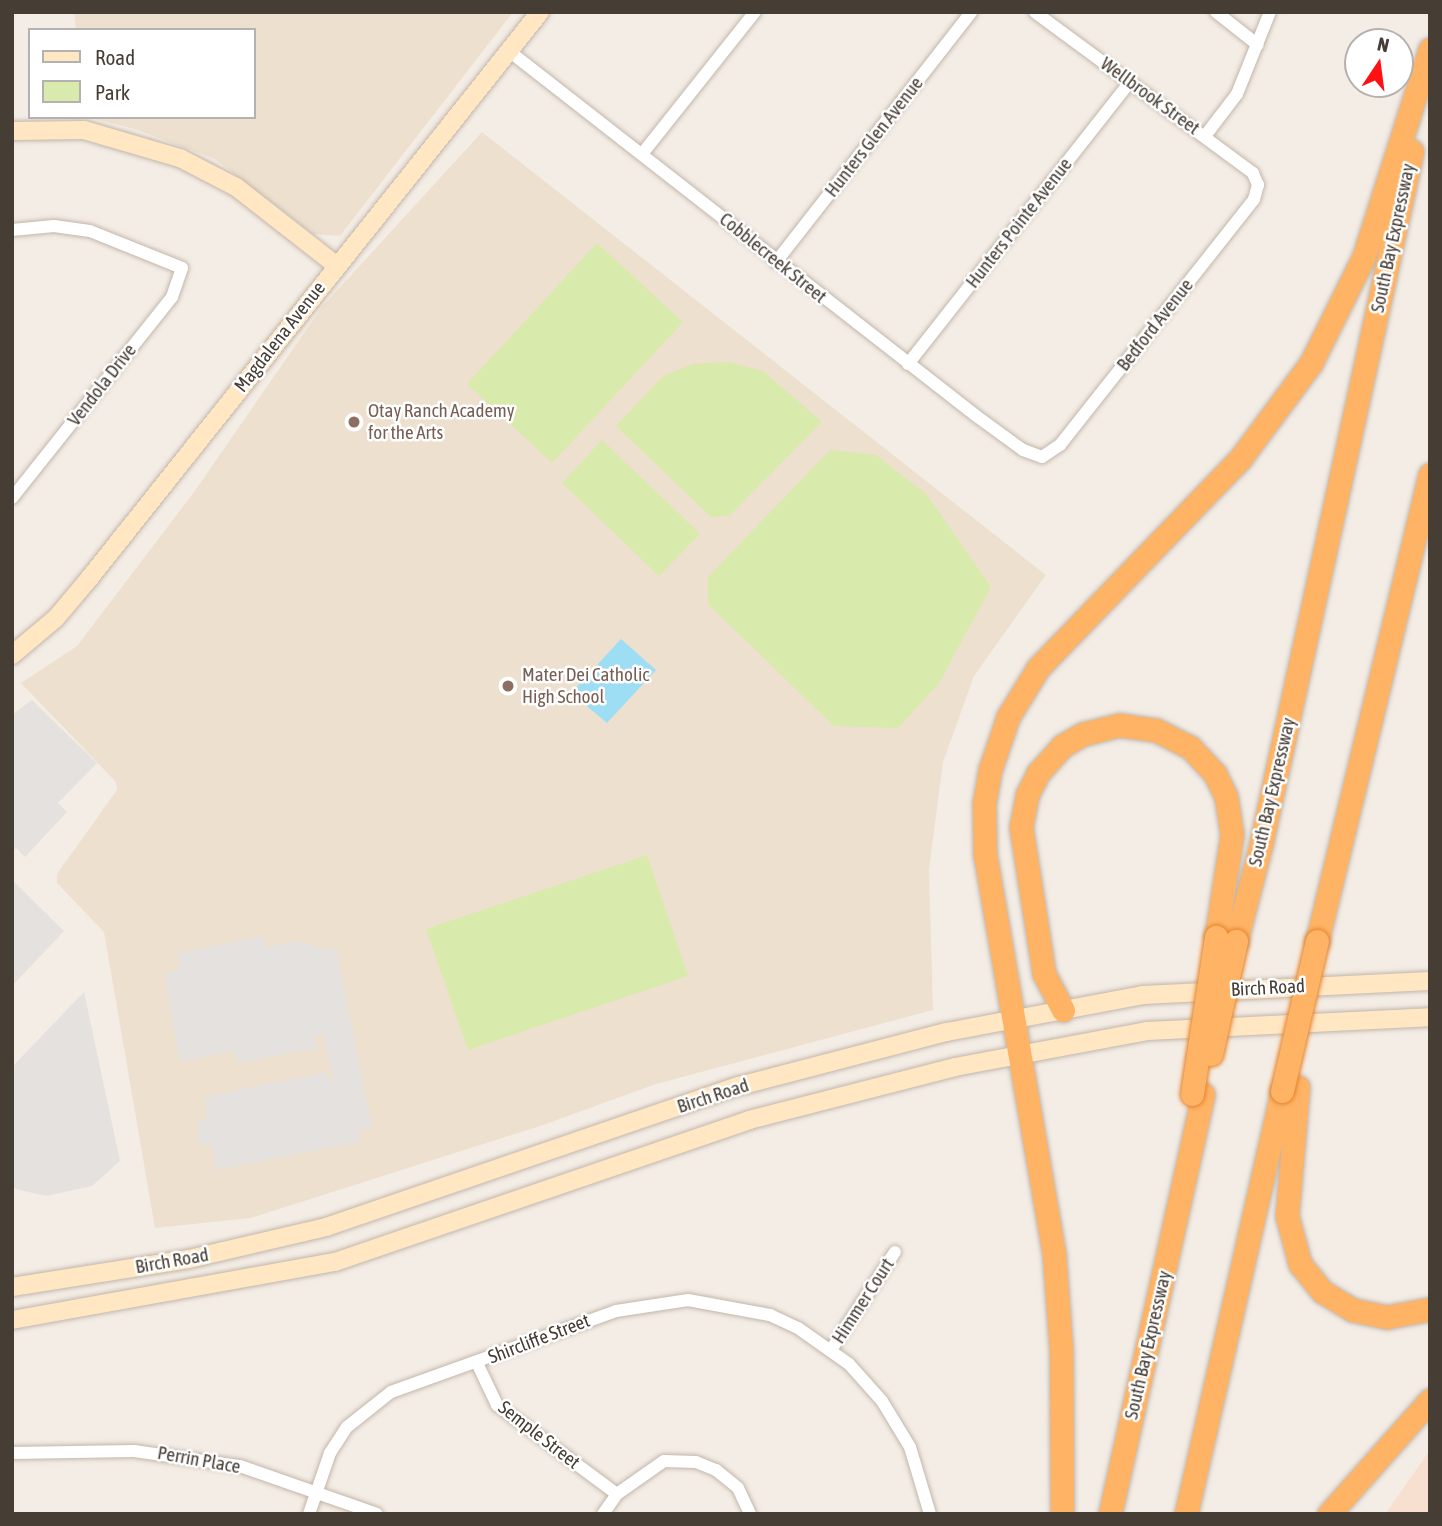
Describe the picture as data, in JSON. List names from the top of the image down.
{
  "streets": {
    "highway": ["South Bay Expressway"],
    "main road": ["Magdalena Avenue", "Birch Road"],
    "street": [
      "Wellbrook Street",
      "Hunters Glen Avenue",
      "Hunters Pointe Avenue",
      "Cobblecreek Street",
      "Bedford Avenue",
      "Vendola Drive",
      "Himmer Court",
      "Shircliffe Street",
      "Semple Street",
      "Perrin Place"
    ]
  },
  "crossings": [
    ["Wellbrook Street", "Hunters Pointe Avenue"],
    ["Wellbrook Street", "Bedford Avenue"],
    ["Hunters Glen Avenue", "Cobblecreek Street"],
    ["Hunters Pointe Avenue", "Cobblecreek Street"],
    ["Cobblecreek Street", "Bedford Avenue"],
    ["Cobblecreek Street", "Magdalena Avenue"],
    ["Himmer Court", "Shircliffe Street"],
    ["Shircliffe Street", "Semple Street"],
    ["Shircliffe Street", "Perrin Place"]
  ],
  "places": ["Otay Ranch Academy for the Arts", "Mater Dei Catholic High School"],
  "legend": ["Road", "Park"],
  "north": "top"
}
